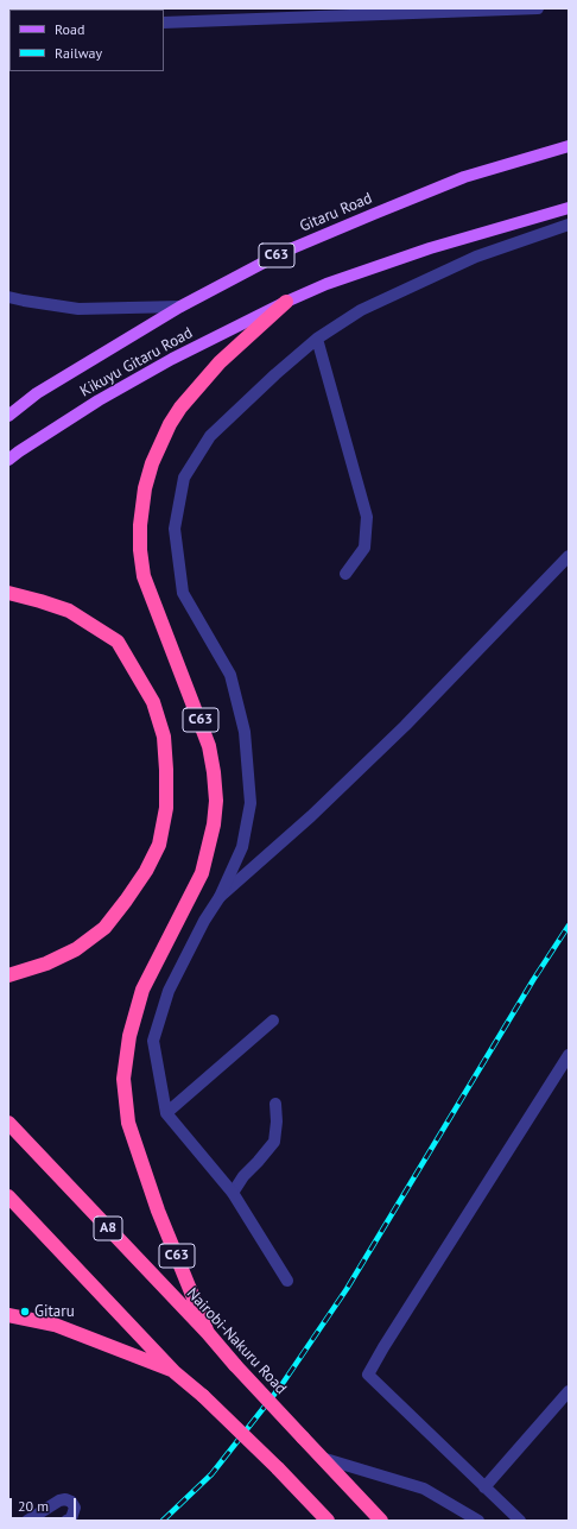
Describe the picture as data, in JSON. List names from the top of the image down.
{
  "streets": {
    "highway": ["C63", "A8", "Nairobi-Nakuru Road"],
    "main road": ["Gitaru Road", "Kikuyu Gitaru Road"]
  },
  "crossings": [
    ["C63", "Kikuyu Gitaru Road"],
    ["C63", "Nairobi-Nakuru Road"]
  ],
  "places": ["Gitaru"],
  "legend": ["Road", "Railway"],
  "scale_bar": "20 m"
}
